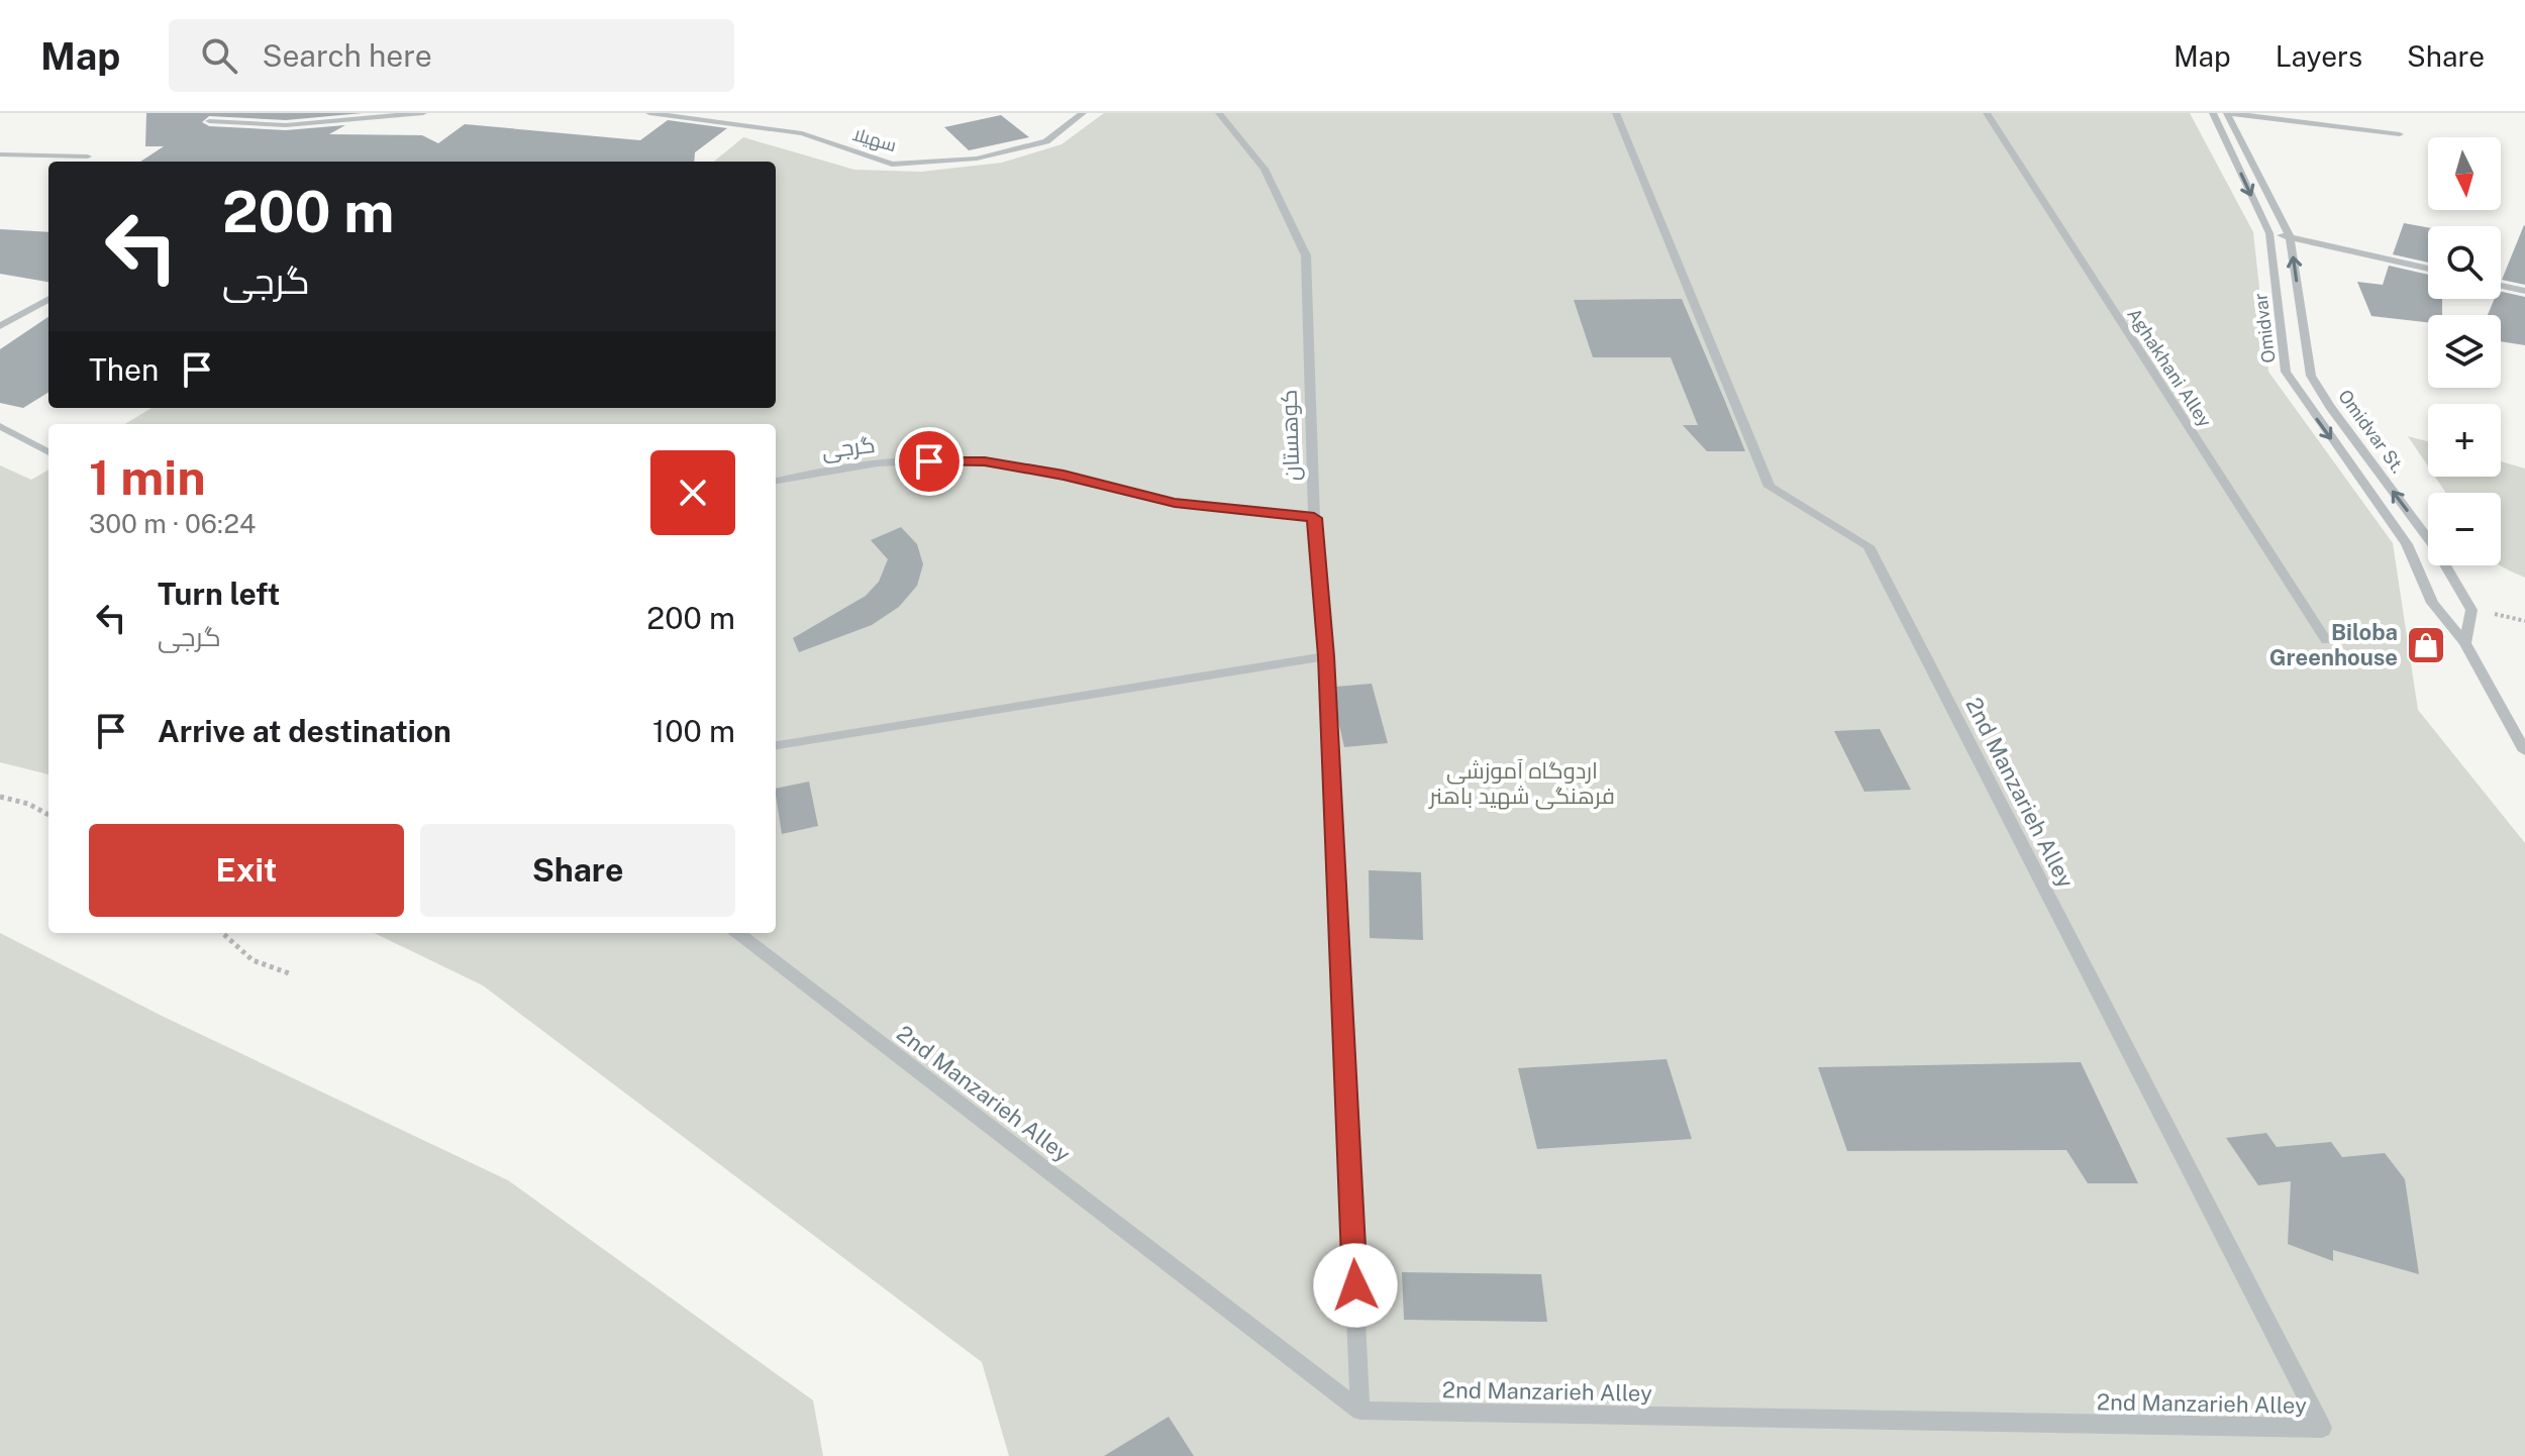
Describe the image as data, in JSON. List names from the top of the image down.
{
  "streets": {
    "street": [
      "سهیلا",
      "Omidvar",
      "Aghakhani Alley",
      "Omidvar St.",
      "کوهستان",
      "گرجی",
      "2nd Manzarieh Alley"
    ]
  },
  "crossings": [
    ["کوهستان", "گرجی"],
    ["کوهستان", "2nd Manzarieh Alley"]
  ],
  "one_way": ["Omidvar", "Omidvar St."],
  "parks": ["اردوگاه آموزشی فرهنگی شهید باهنر"],
  "places": {
    "shop": ["Biloba Greenhouse"]
  },
  "north": "bottom",
  "page": {
    "header": "Map",
    "search": "Search here",
    "nav": ["Map", "Layers", "Share"],
    "map_buttons": ["+", "−"],
    "turn": ["200 m", "گرجی"],
    "then": "Then",
    "heading": ["1 min", "300 m · 06:24"],
    "list": [
      {
        "name": "Turn left",
        "note": "گرجی",
        "value": "200 m"
      },
      {
        "name": "Arrive at destination",
        "value": "100 m"
      }
    ],
    "buttons": ["Exit", "Share"]
  }
}
